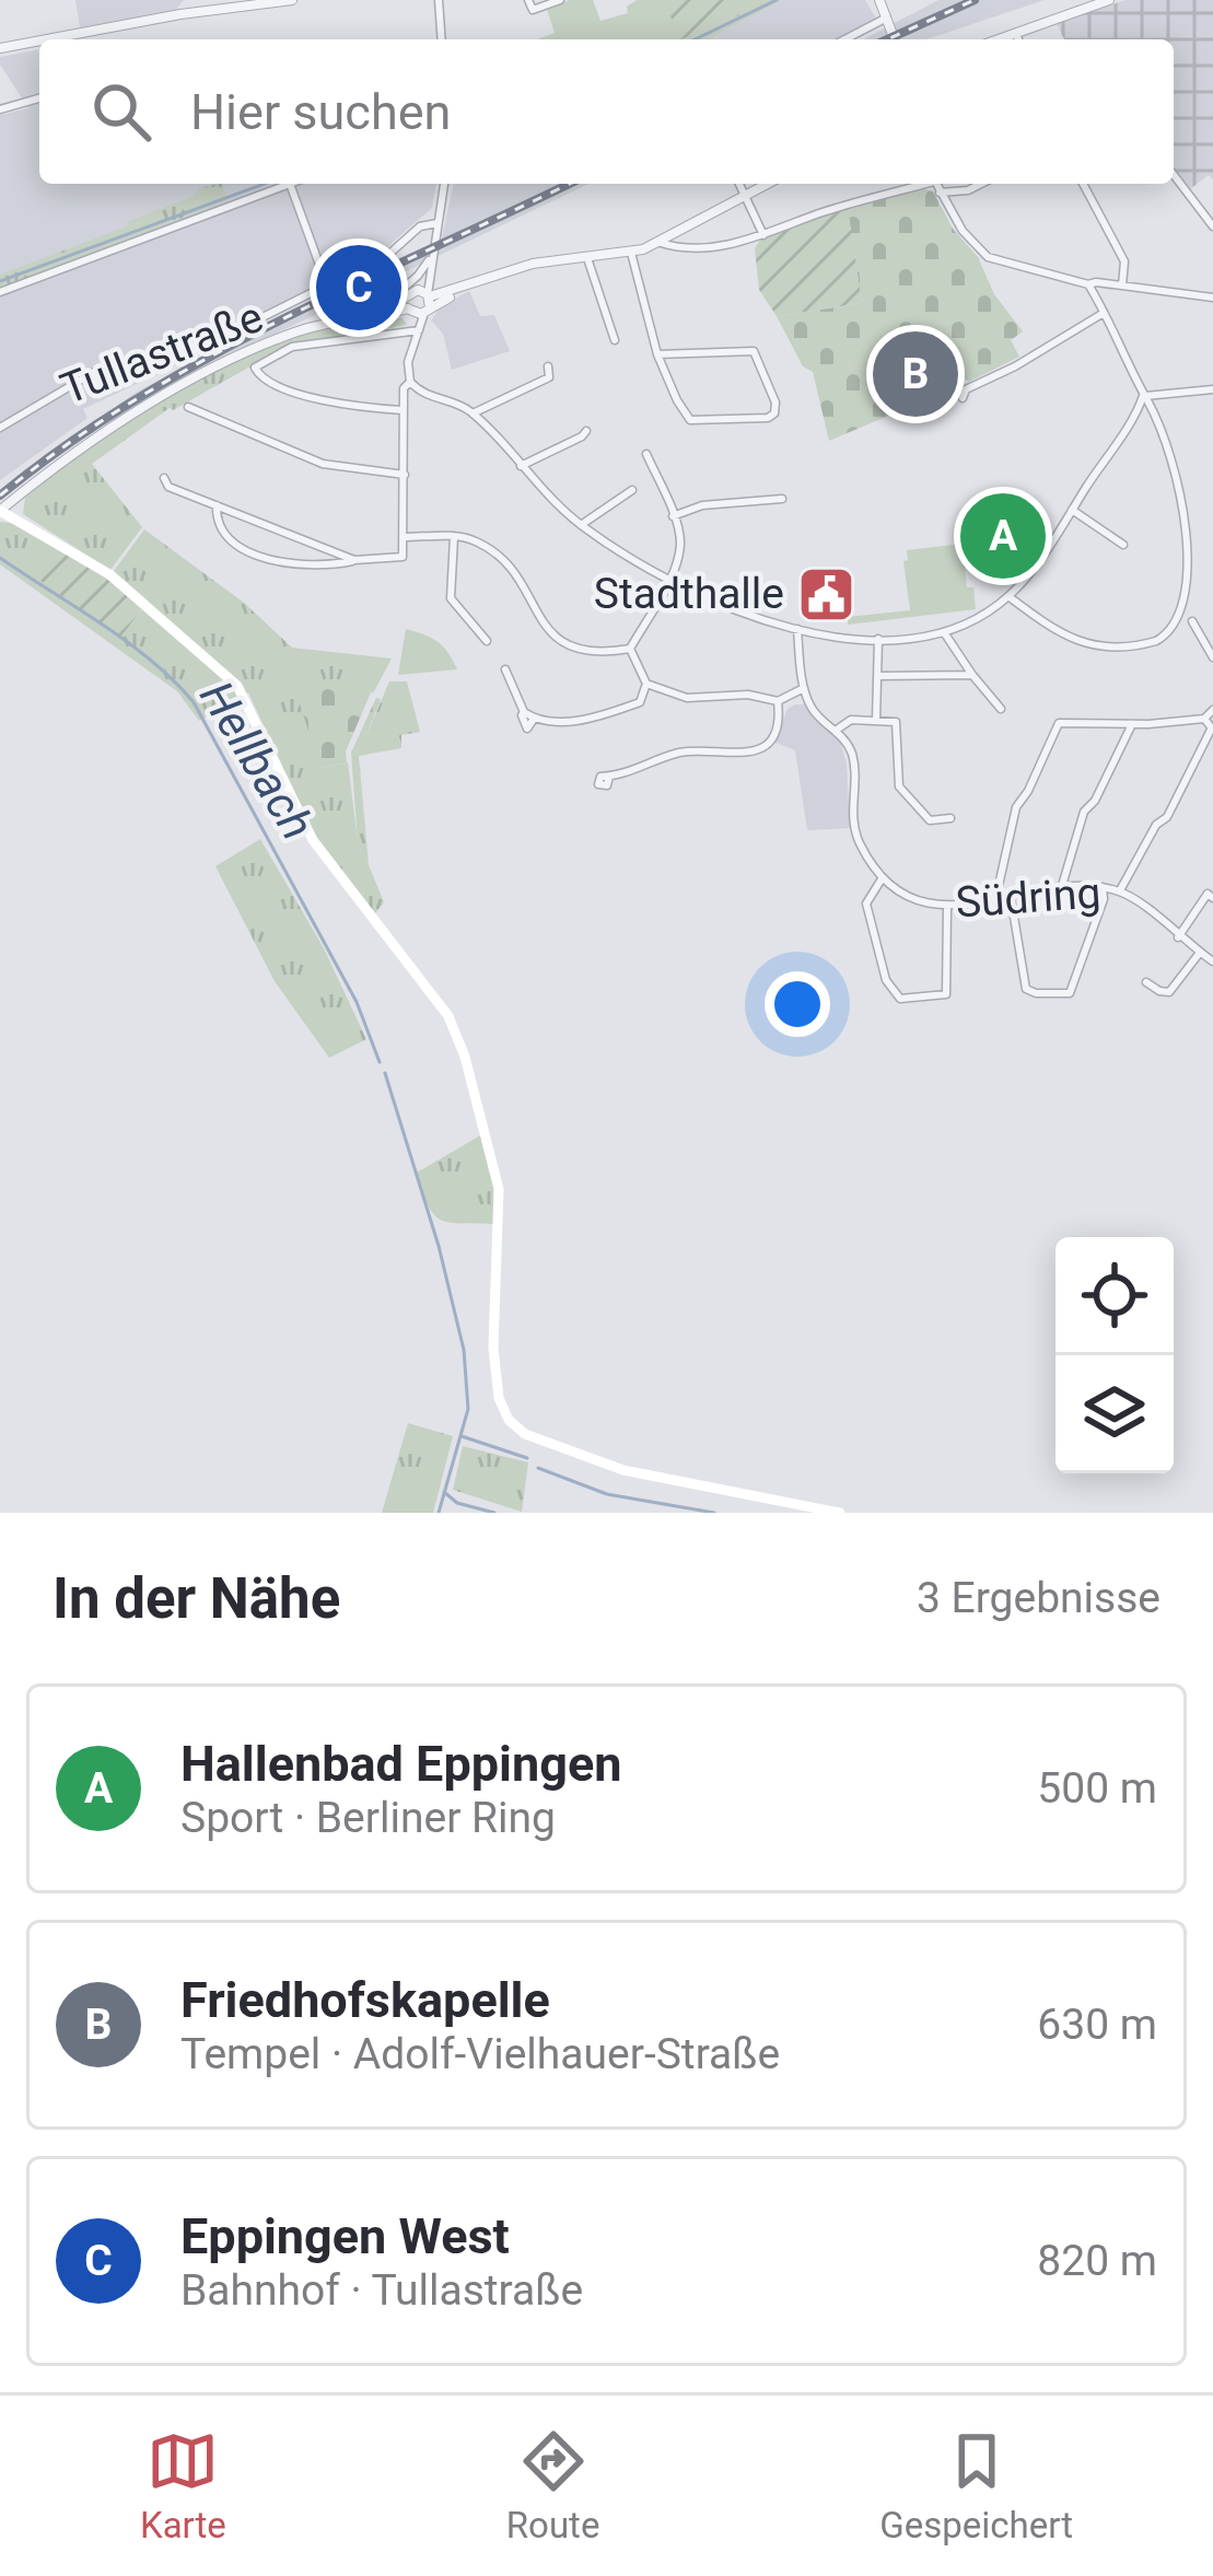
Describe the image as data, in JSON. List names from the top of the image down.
{
  "streets": {
    "street": ["Tullastraße", "Südring"]
  },
  "water": ["Hellbach"],
  "places": {
    "public building": ["Stadthalle"]
  },
  "page": {
    "search": "Hier suchen",
    "pins": ["C", "B", "A"],
    "heading": ["In der Nähe", "3 Ergebnisse"],
    "list": [
      {
        "mark": "A",
        "name": "Hallenbad Eppingen",
        "note": "Sport · Berliner Ring",
        "value": "500 m"
      },
      {
        "mark": "B",
        "name": "Friedhofskapelle",
        "note": "Tempel · Adolf-Vielhauer-Straße",
        "value": "630 m"
      },
      {
        "mark": "C",
        "name": "Eppingen West",
        "note": "Bahnhof · Tullastraße",
        "value": "820 m"
      }
    ],
    "nav": ["Karte", "Route", "Gespeichert"]
  }
}
